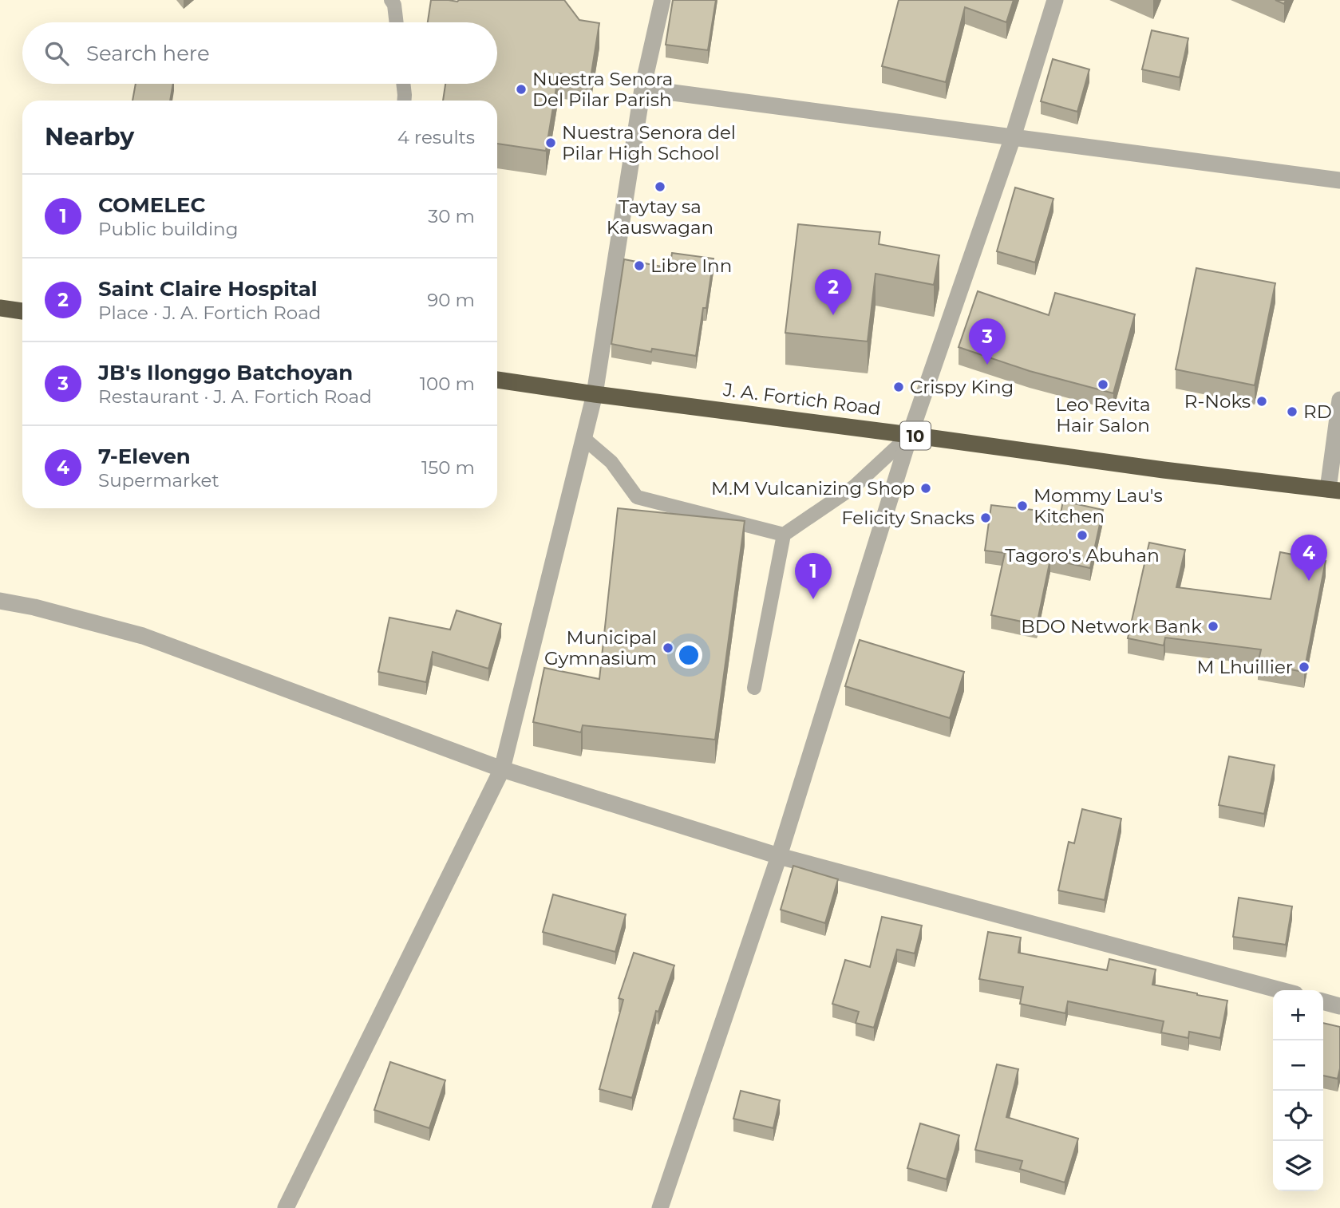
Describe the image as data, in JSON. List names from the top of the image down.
{
  "streets": {
    "highway": ["J. A. Fortich Road", "10"]
  },
  "places": [
    "Nuestra Senora Del Pilar Parish",
    "Nuestra Senora del Pilar High School",
    "Taytay sa Kauswagan",
    "Libre Inn",
    "Leo Revita Hair Salon",
    "Crispy King",
    "R-Noks",
    "RD",
    "M.M Vulcanizing Shop",
    "Mommy Lau's Kitchen",
    "Felicity Snacks",
    "Tagoro's Abuhan",
    "BDO Network Bank",
    "Municipal Gymnasium",
    "M Lhuillier"
  ],
  "page": {
    "search": "Search here",
    "heading": ["Nearby", "4 results"],
    "list": [
      {
        "mark": "1",
        "name": "COMELEC",
        "note": "Public building",
        "value": "30 m"
      },
      {
        "mark": "2",
        "name": "Saint Claire Hospital",
        "note": "Place · J. A. Fortich Road",
        "value": "90 m"
      },
      {
        "mark": "3",
        "name": "JB's Ilonggo Batchoyan",
        "note": "Restaurant · J. A. Fortich Road",
        "value": "100 m"
      },
      {
        "mark": "4",
        "name": "7-Eleven",
        "note": "Supermarket",
        "value": "150 m"
      }
    ],
    "pins": [
      "2",
      "3",
      "4",
      "1"
    ],
    "map_buttons": ["+", "−"]
  }
}
